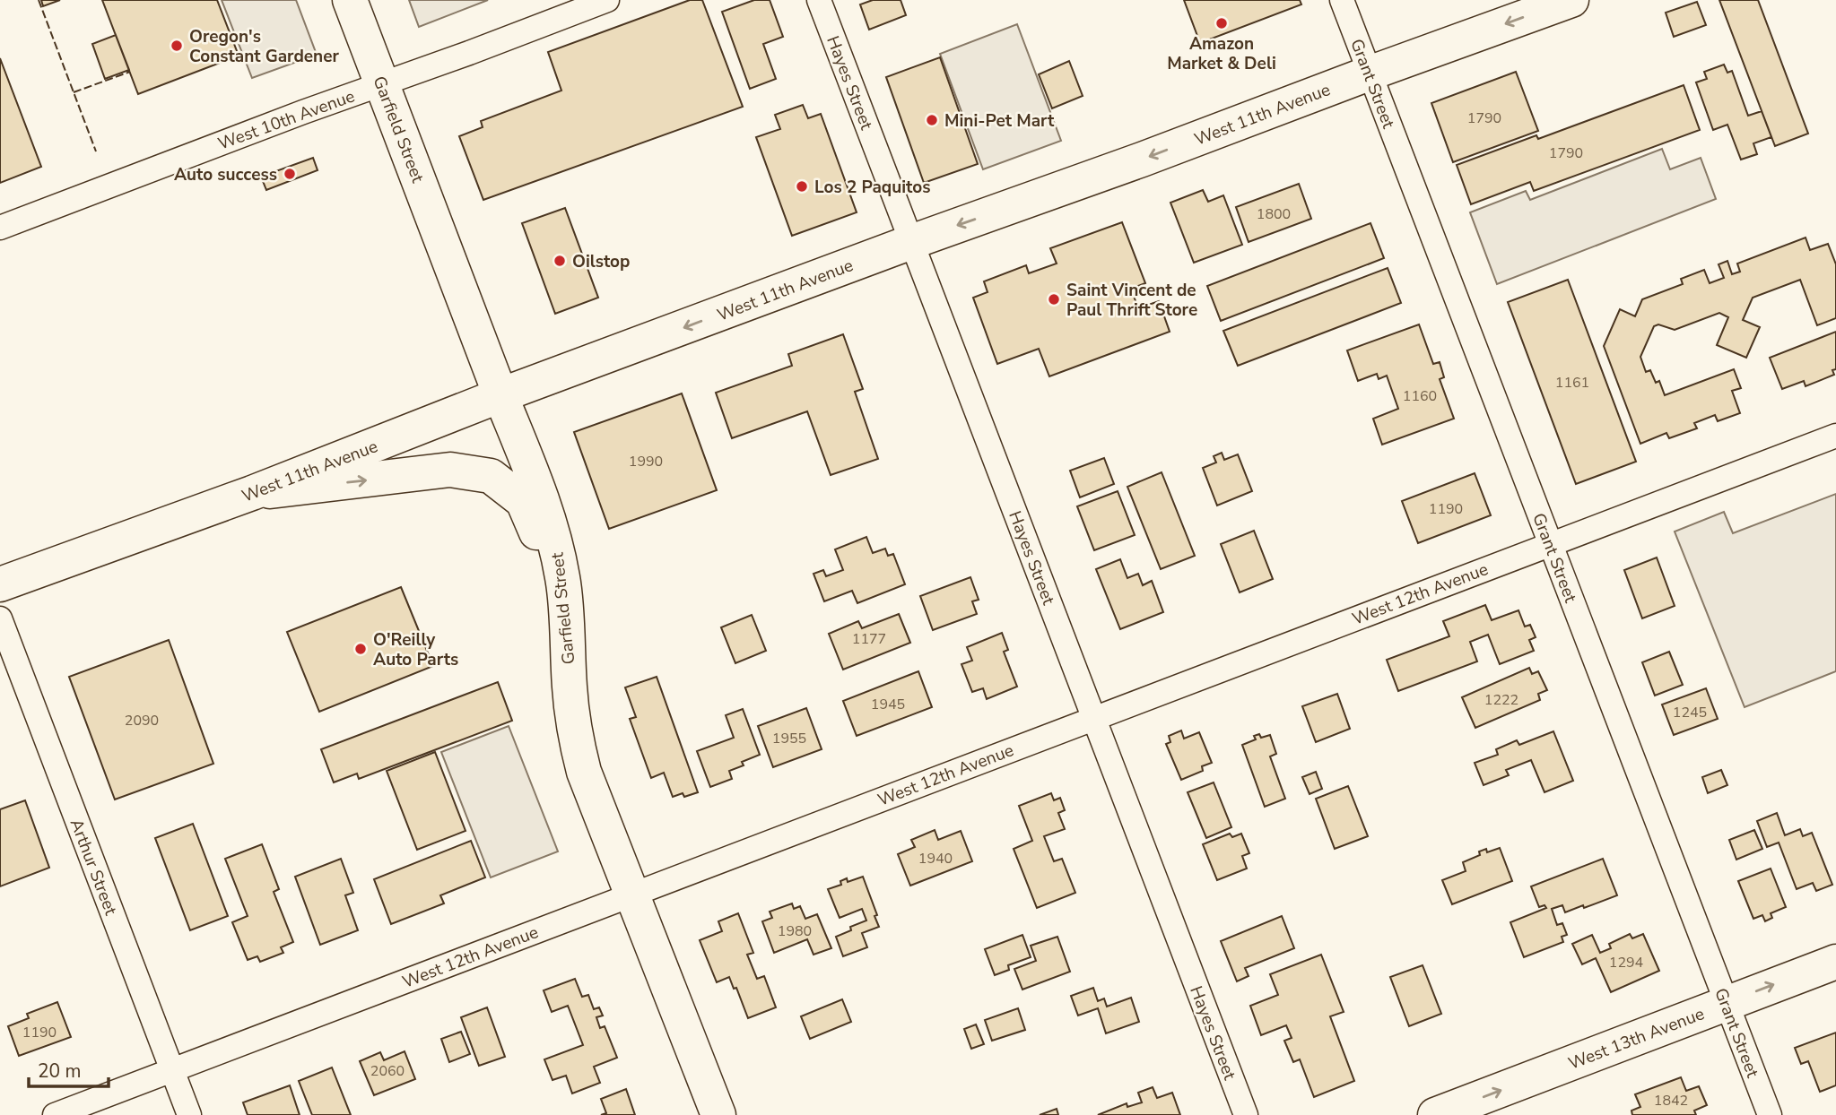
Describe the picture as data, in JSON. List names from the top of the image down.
{
  "streets": {
    "main road": ["West 11th Avenue", "Garfield Street", "West 13th Avenue"],
    "street": [
      "Hayes Street",
      "Grant Street",
      "West 10th Avenue",
      "West 12th Avenue",
      "Arthur Street"
    ]
  },
  "crossings": [
    ["Hayes Street", "West 11th Avenue"],
    ["Hayes Street", "West 12th Avenue"],
    ["Grant Street", "West 11th Avenue"],
    ["Grant Street", "West 12th Avenue"],
    ["Grant Street", "West 13th Avenue"],
    ["West 11th Avenue", "Garfield Street"],
    ["West 10th Avenue", "Garfield Street"],
    ["Garfield Street", "West 12th Avenue"],
    ["West 12th Avenue", "Arthur Street"]
  ],
  "one_way": ["West 11th Avenue", "West 13th Avenue"],
  "places": [
    "Amazon Market & Deli",
    "Oregon's Constant Gardener",
    "Mini-Pet Mart",
    "Auto success",
    "Los 2 Paquitos",
    "Oilstop",
    "Saint Vincent de Paul Thrift Store",
    "O'Reilly Auto Parts"
  ],
  "house_numbers": [
    "1790",
    "1790",
    "1800",
    "1161",
    "1160",
    "1990",
    "1190",
    "1177",
    "1222",
    "1945",
    "1245",
    "2090",
    "1955",
    "1940",
    "1980",
    "1294",
    "1190",
    "2060",
    "1842"
  ],
  "scale_bar": "20 m"
}
